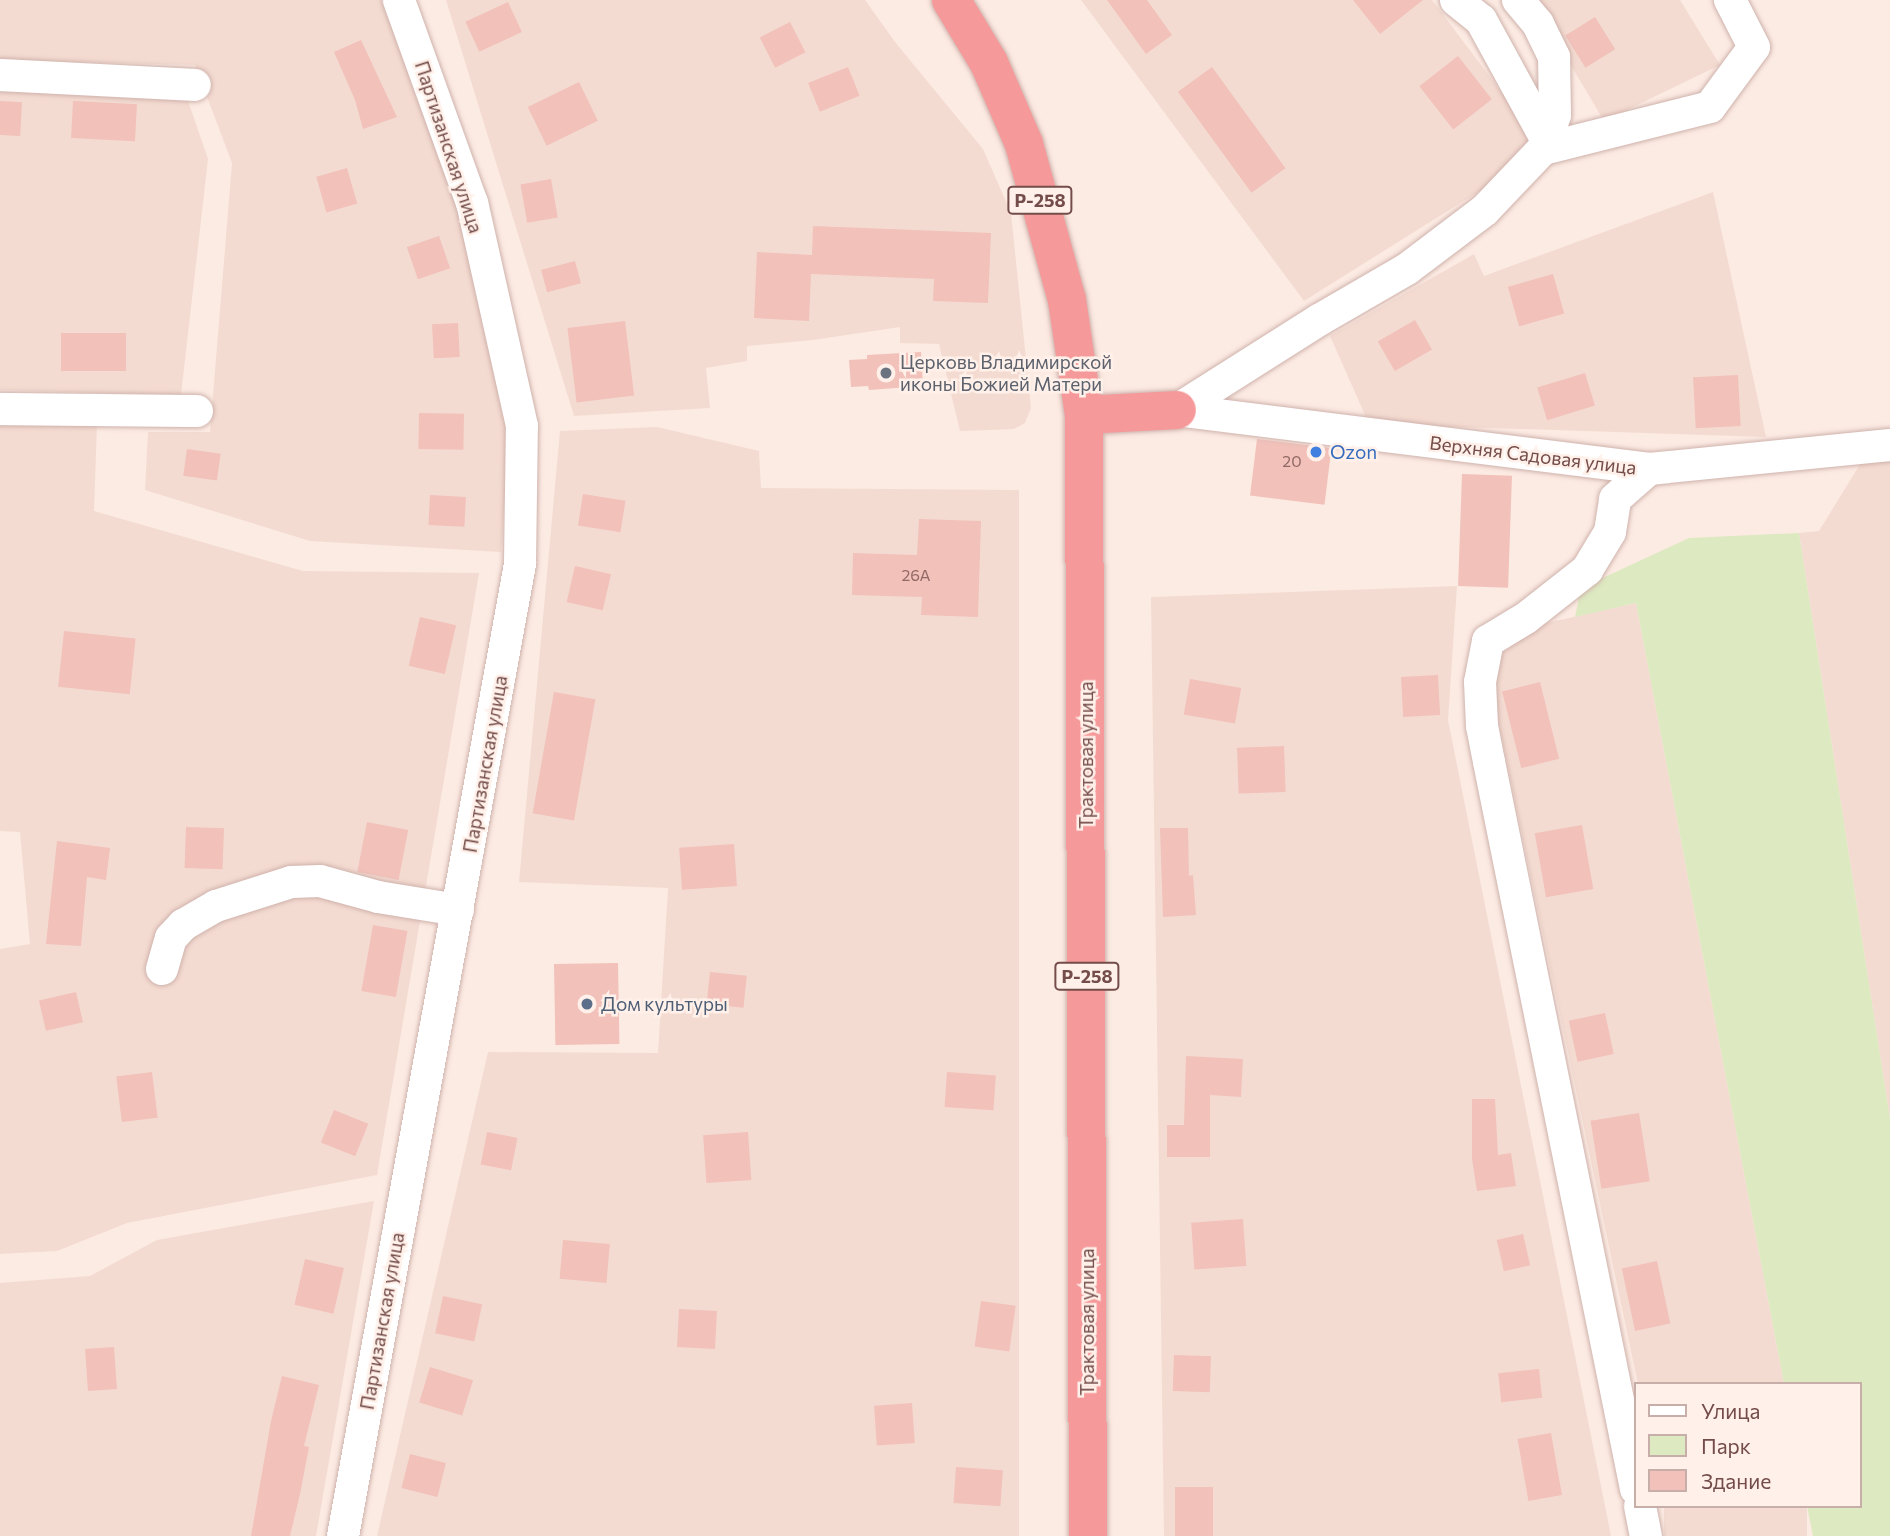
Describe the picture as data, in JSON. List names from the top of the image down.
{
  "streets": {
    "highway": ["Р-258", "Трактовая улица"],
    "street": ["Партизанская улица", "Верхняя Садовая улица"]
  },
  "places": ["Церковь Владимирской иконы Божией Матери", "Ozon", "Дом культуры"],
  "house_numbers": ["20", "26А"],
  "legend": ["Улица", "Парк", "Здание"]
}
